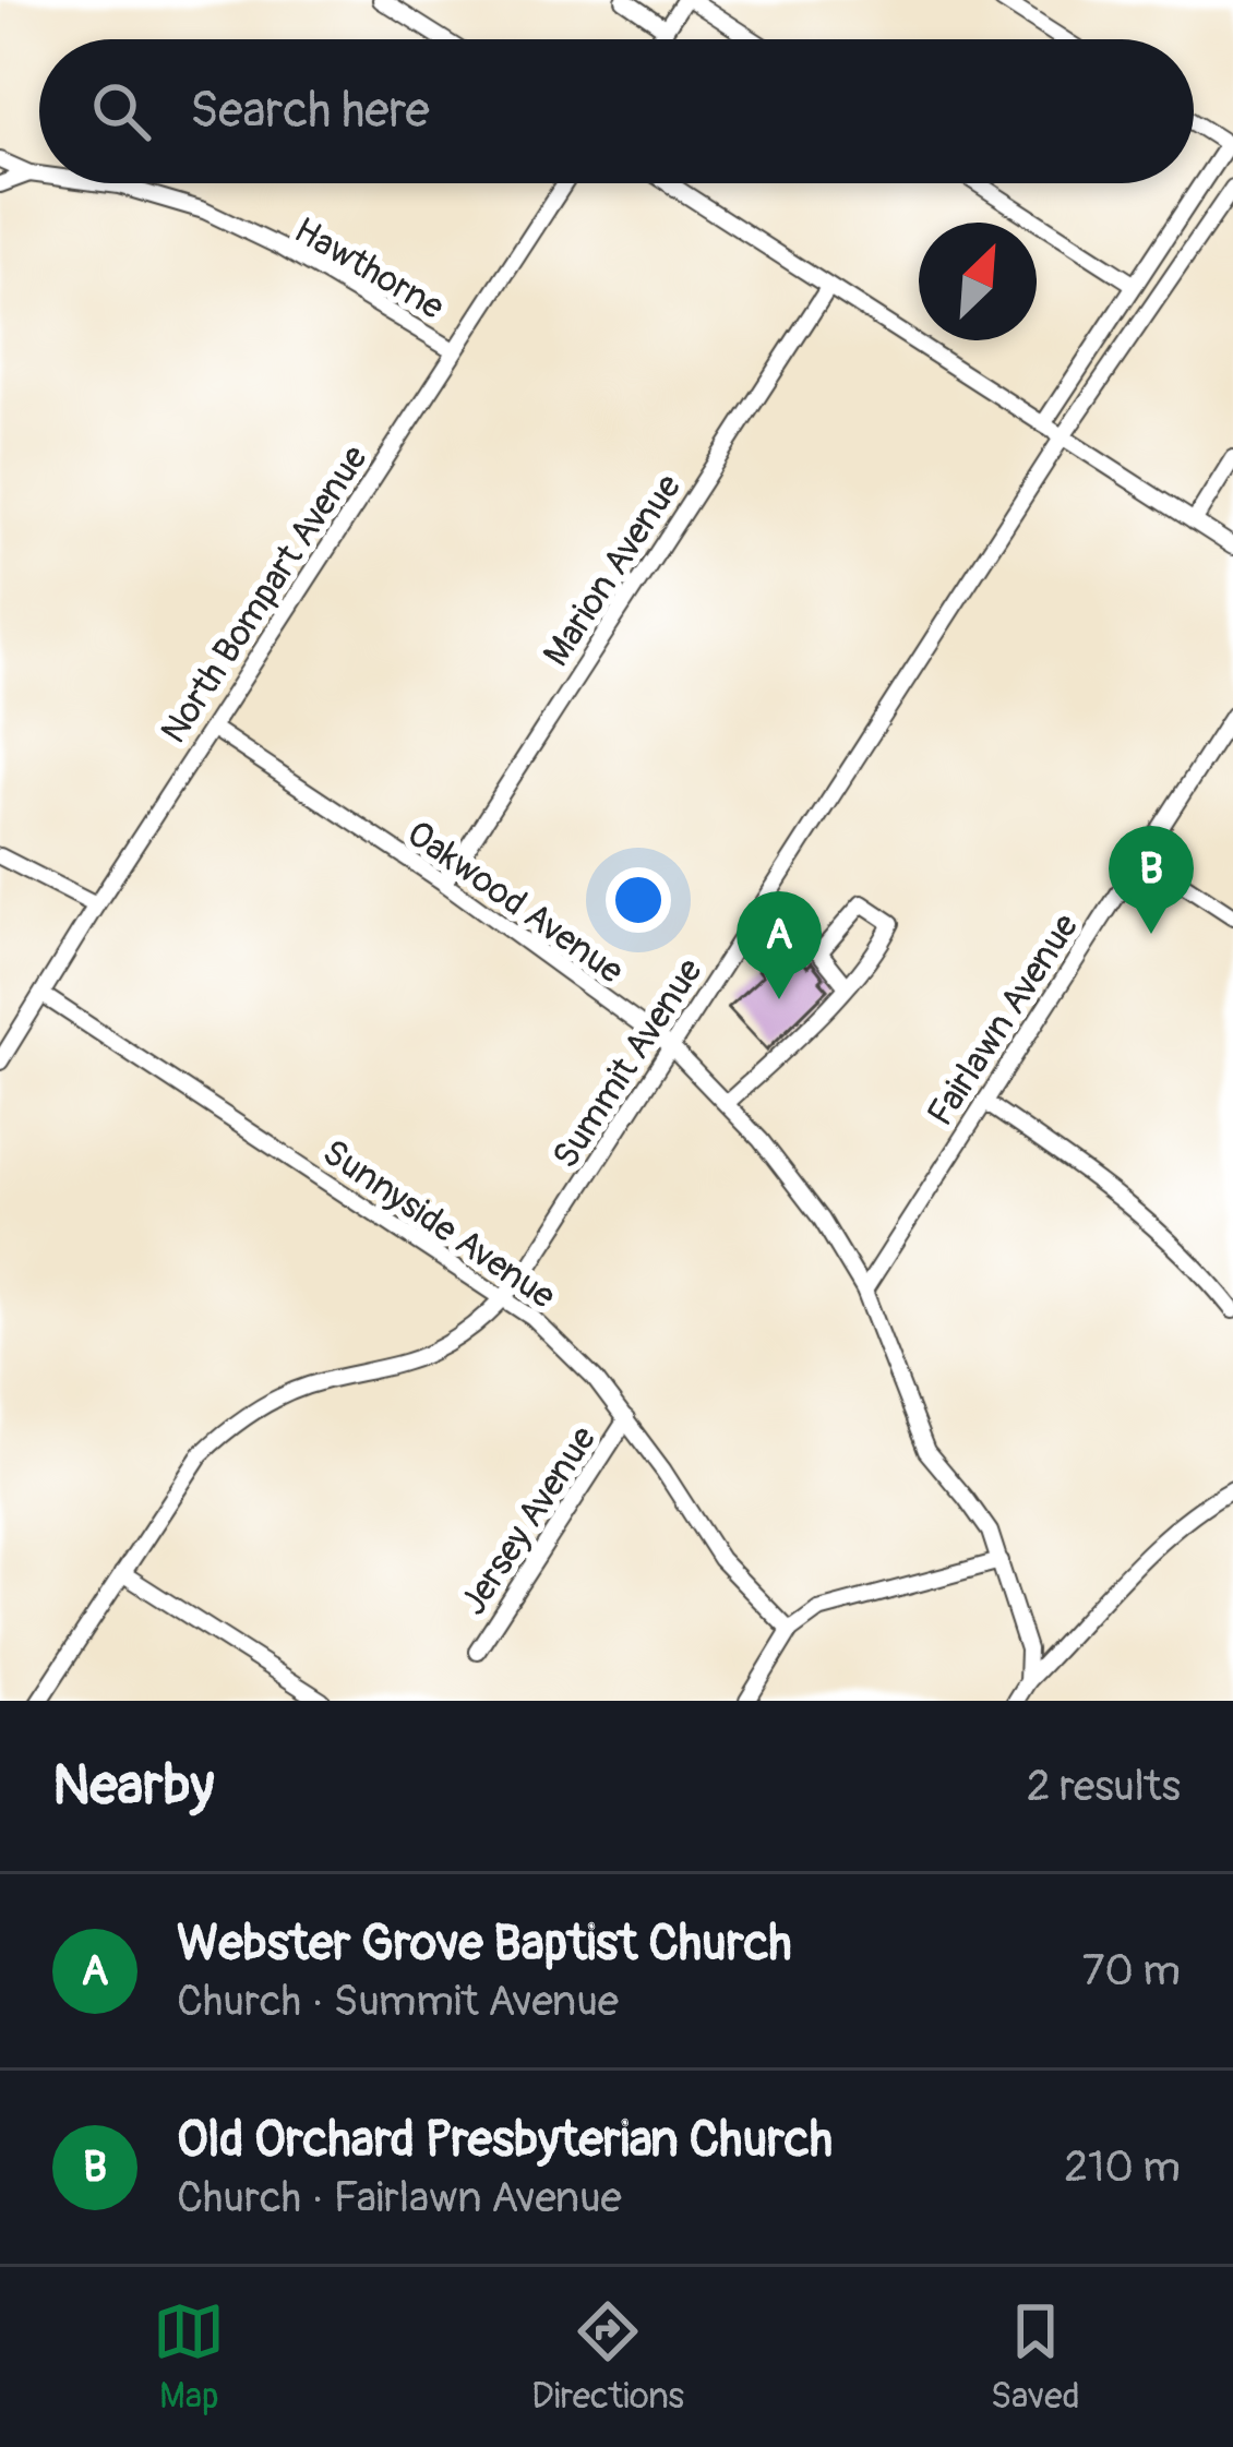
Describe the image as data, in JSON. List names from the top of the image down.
{
  "streets": {
    "street": [
      "Hawthorne",
      "Marion Avenue",
      "North Bompart Avenue",
      "Oakwood Avenue",
      "Fairlawn Avenue",
      "Summit Avenue",
      "Sunnyside Avenue",
      "Jersey Avenue"
    ]
  },
  "crossings": [
    ["Hawthorne", "North Bompart Avenue"],
    ["Marion Avenue", "Oakwood Avenue"],
    ["North Bompart Avenue", "Oakwood Avenue"],
    ["North Bompart Avenue", "Sunnyside Avenue"],
    ["Oakwood Avenue", "Fairlawn Avenue"],
    ["Oakwood Avenue", "Summit Avenue"],
    ["Summit Avenue", "Sunnyside Avenue"],
    ["Sunnyside Avenue", "Jersey Avenue"]
  ],
  "north": "top right",
  "page": {
    "search": "Search here",
    "pins": ["B", "A"],
    "heading": ["Nearby", "2 results"],
    "list": [
      {
        "mark": "A",
        "name": "Webster Grove Baptist Church",
        "note": "Church · Summit Avenue",
        "value": "70 m"
      },
      {
        "mark": "B",
        "name": "Old Orchard Presbyterian Church",
        "note": "Church · Fairlawn Avenue",
        "value": "210 m"
      }
    ],
    "nav": ["Map", "Directions", "Saved"]
  }
}
